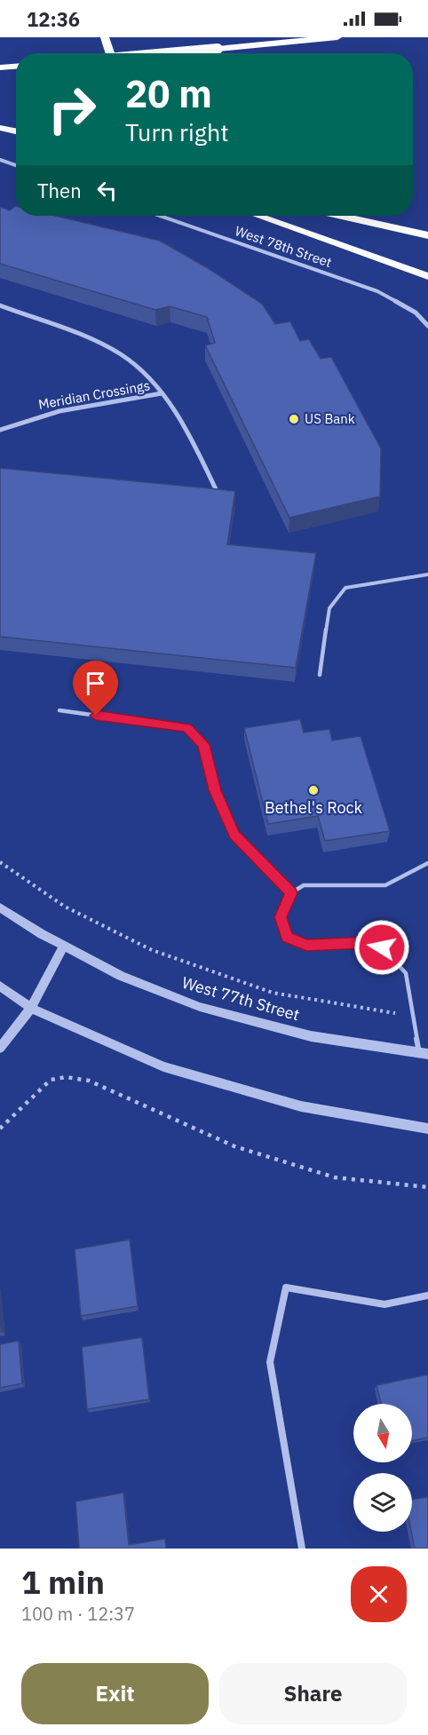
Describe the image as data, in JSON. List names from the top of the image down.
{
  "streets": {
    "street": ["West 78th Street", "Meridian Crossings", "West 77th Street"]
  },
  "places": ["US Bank", "Bethel's Rock"],
  "north": "bottom",
  "page": {
    "status": "12:36",
    "turn": ["20 m", "Turn right"],
    "then": "Then",
    "heading": ["1 min", "100 m · 12:37"],
    "buttons": ["Exit", "Share"]
  }
}
